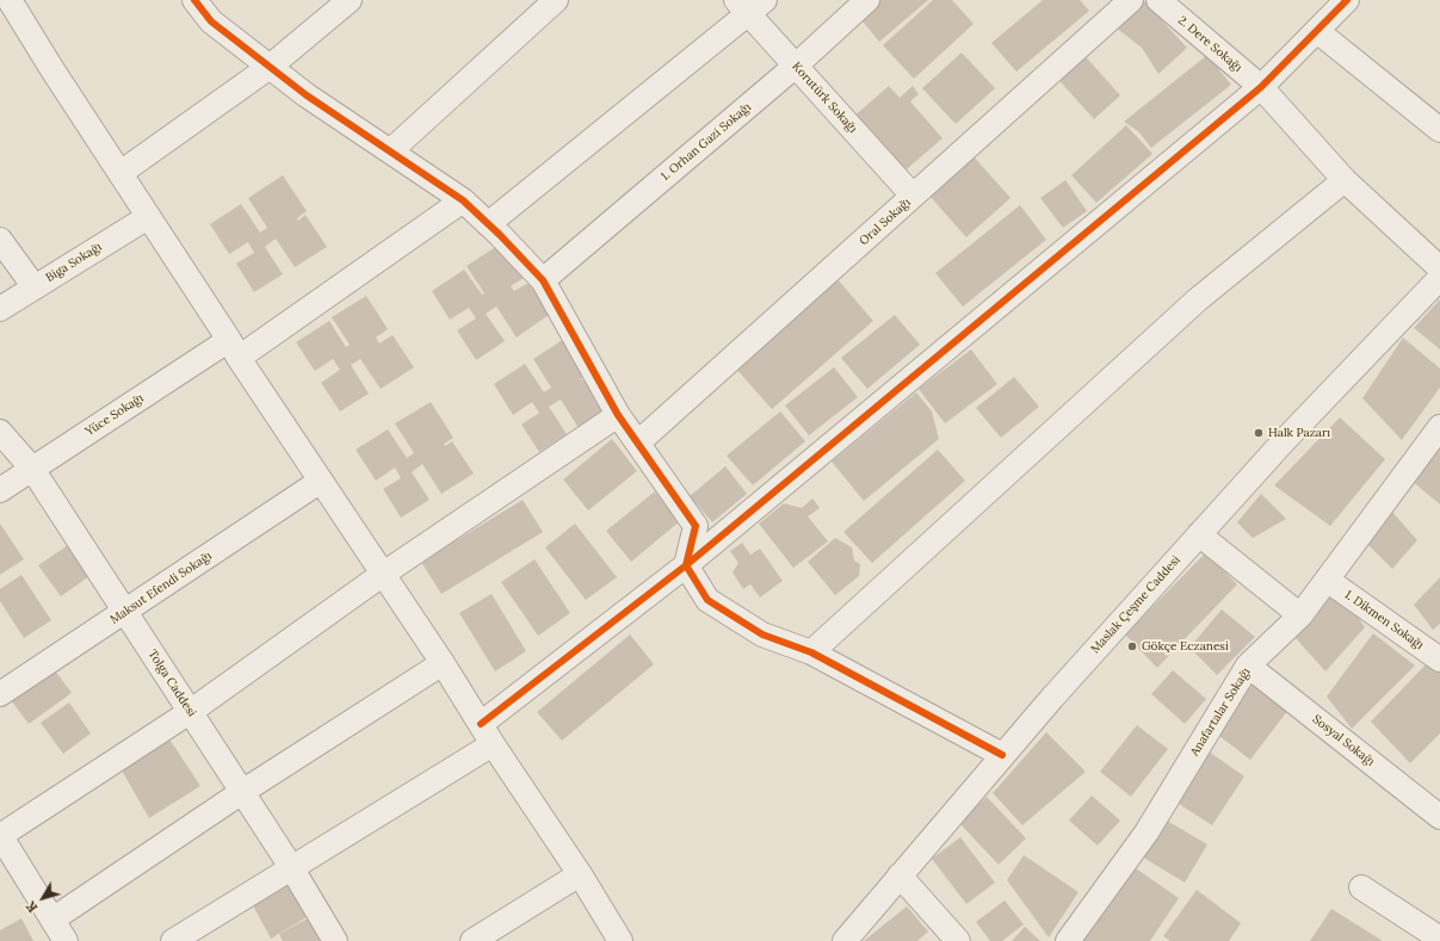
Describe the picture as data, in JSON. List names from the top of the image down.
{
  "streets": {
    "street": [
      "2. Dere Sokağı",
      "Korutürk Sokağı",
      "1. Orhan Gazi Sokağı",
      "Oral Sokağı",
      "Biga Sokağı",
      "Yüce Sokağı",
      "Maksut Efendi Sokağı",
      "Maslak Çeşme Caddesi",
      "1. Dikmen Sokağı",
      "Tolga Caddesi",
      "Anafartalar Sokağı",
      "Sosyal Sokağı"
    ]
  },
  "crossings": [
    ["Korutürk Sokağı", "1. Orhan Gazi Sokağı"],
    ["Korutürk Sokağı", "Oral Sokağı"],
    ["Yüce Sokağı", "Tolga Caddesi"],
    ["Maksut Efendi Sokağı", "Tolga Caddesi"],
    ["1. Dikmen Sokağı", "Anafartalar Sokağı"],
    ["Anafartalar Sokağı", "Sosyal Sokağı"]
  ],
  "places": ["Halk Pazarı", "Gökçe Eczanesi"],
  "north": "bottom left"
}
